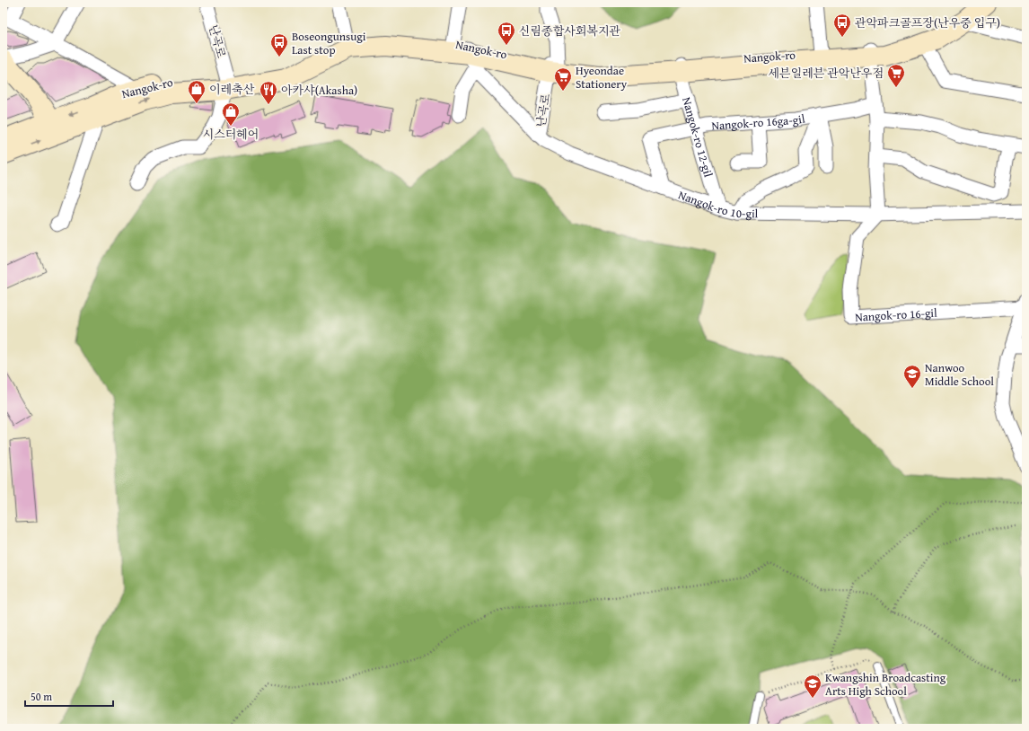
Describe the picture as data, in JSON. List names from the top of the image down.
{
  "streets": {
    "main road": ["Nangok-ro"],
    "street": [
      "난곡로",
      "Nangok-ro 16ga-gil",
      "Nangok-ro 12-gil",
      "Nangok-ro 10-gil",
      "Nangok-ro 16-gil"
    ]
  },
  "crossings": [
    ["난곡로", "Nangok-ro"],
    ["난곡로", "Nangok-ro 10-gil"],
    ["Nangok-ro", "Nangok-ro 12-gil"],
    ["Nangok-ro", "Nangok-ro 10-gil"],
    ["Nangok-ro 16ga-gil", "Nangok-ro 12-gil"],
    ["Nangok-ro 16ga-gil", "Nangok-ro 10-gil"],
    ["Nangok-ro 12-gil", "Nangok-ro 10-gil"],
    ["Nangok-ro 10-gil", "Nangok-ro 16-gil"]
  ],
  "places": {
    "bus stop": ["관악파크골프장(난우중 입구)", "신림종합사회복지관", "Boseongunsugi Last stop"],
    "supermarket": ["세븐일레븐 관악난우점", "Hyeondae Stationery"],
    "shop": ["이레축산", "시스터헤어"],
    "restaurant": ["아카샤(Akasha)"],
    "school or university": ["Nanwoo Middle School", "Kwangshin Broadcasting Arts High School"]
  },
  "scale_bar": "50 m"
}
